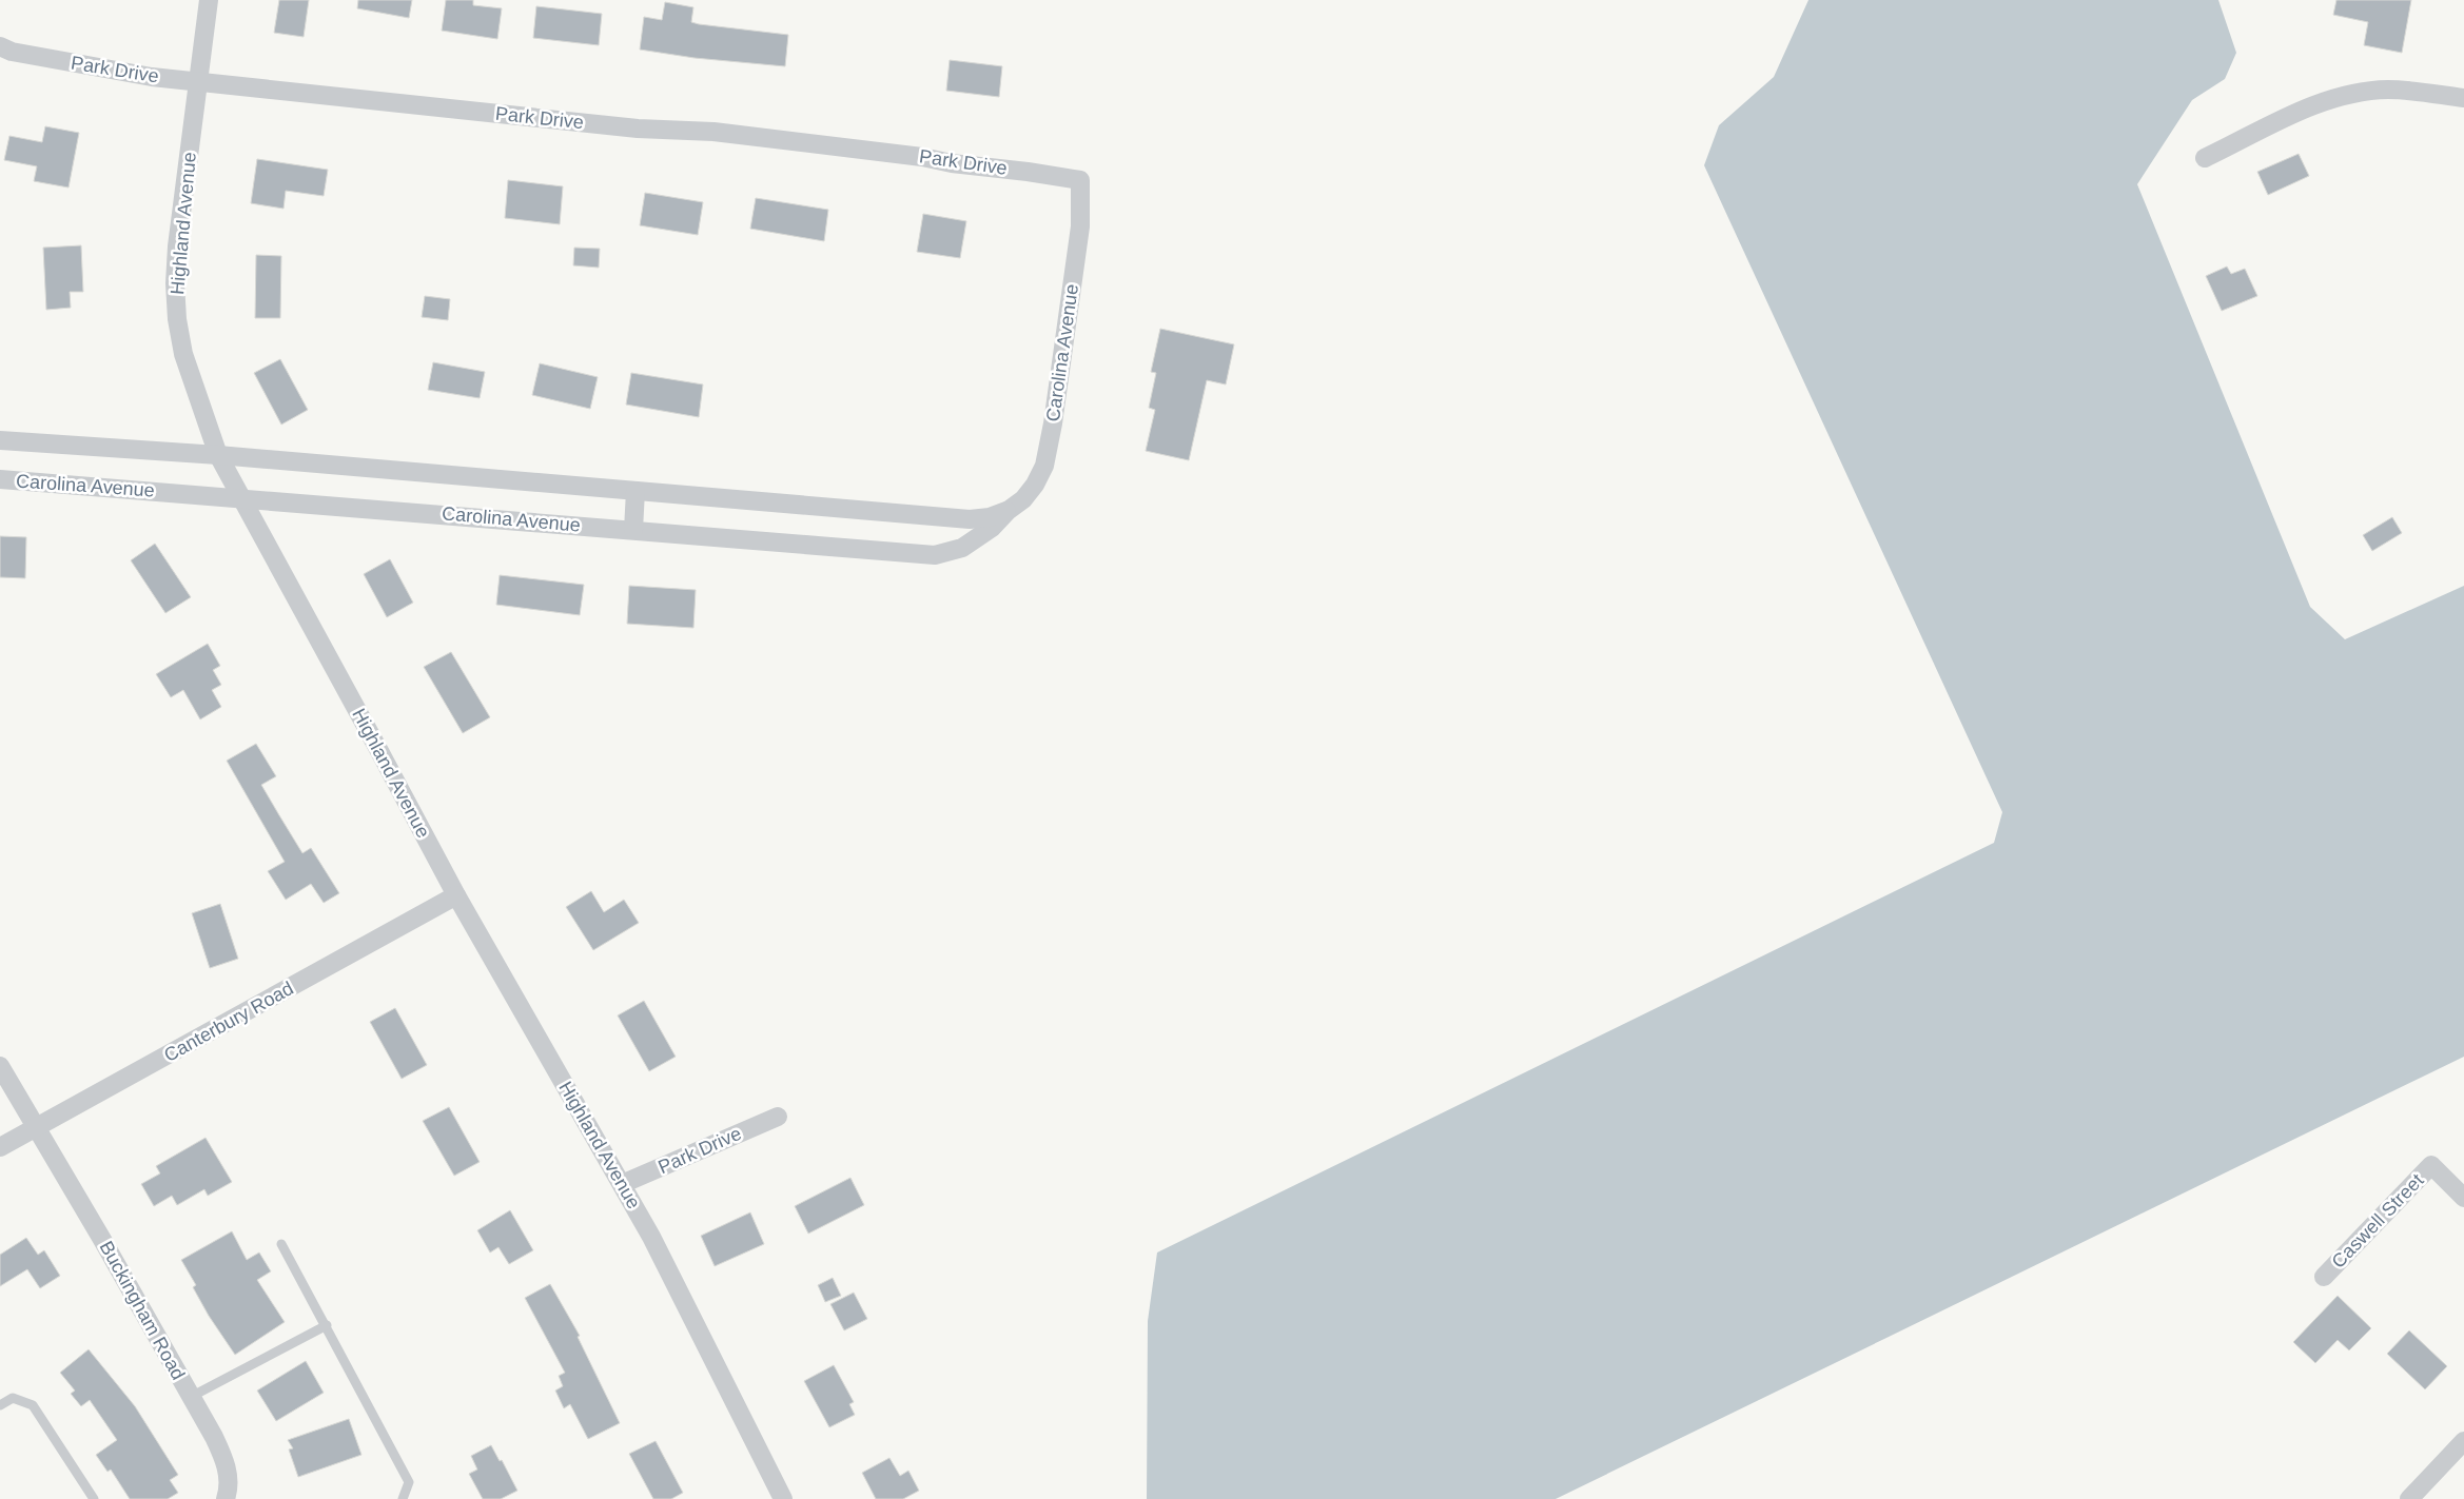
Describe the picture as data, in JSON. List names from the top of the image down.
{
  "streets": {
    "street": [
      "Park Drive",
      "Highland Avenue",
      "Carolina Avenue",
      "Canterbury Road",
      "Caswell Street",
      "Buckingham Road"
    ]
  },
  "crossings": [
    ["Park Drive", "Highland Avenue"],
    ["Park Drive", "Carolina Avenue"],
    ["Highland Avenue", "Carolina Avenue"],
    ["Highland Avenue", "Canterbury Road"],
    ["Canterbury Road", "Buckingham Road"]
  ]
}
